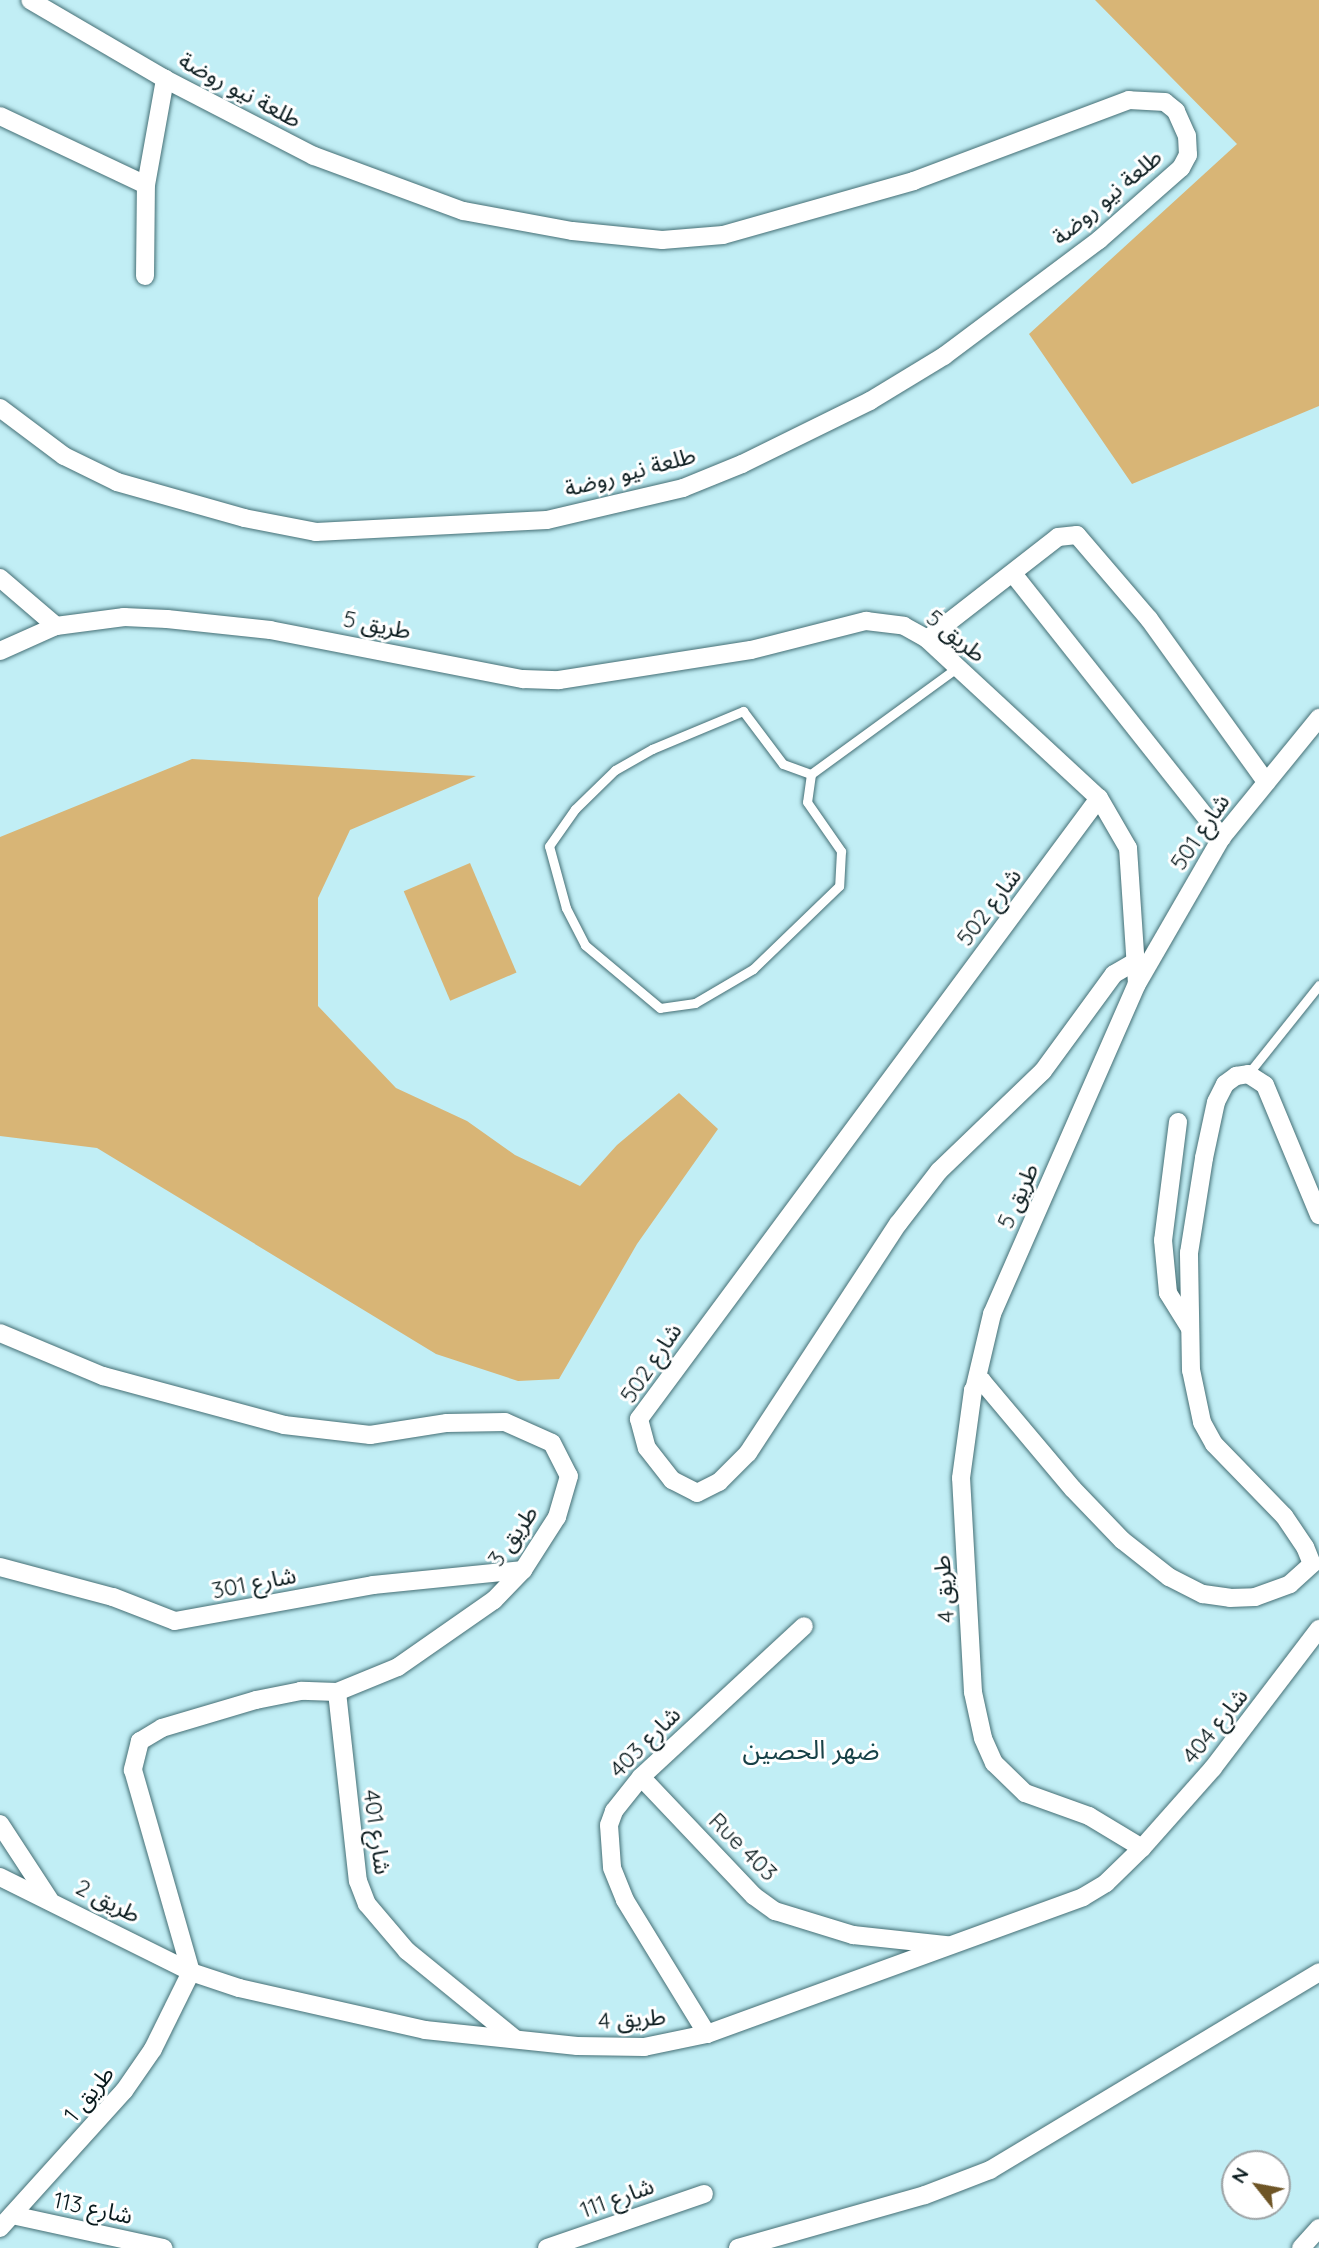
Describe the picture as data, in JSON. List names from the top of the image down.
{
  "streets": {
    "street": [
      "طلعة نيو روضة",
      "طريق 5",
      "شارع 501",
      "شارع 502",
      "طريق 3",
      "شارع 301",
      "طريق 4",
      "شارع 404",
      "شارع 403",
      "شارع 401",
      "Rue 403",
      "طريق 2",
      "طريق 1",
      "شارع 111",
      "شارع 113"
    ]
  },
  "crossings": [
    ["طريق 5", "شارع 501"],
    ["طريق 5", "شارع 502"],
    ["طريق 5", "طريق 4"],
    ["طريق 3", "شارع 301"],
    ["طريق 3", "طريق 4"],
    ["طريق 3", "شارع 401"],
    ["طريق 3", "طريق 2"],
    ["طريق 3", "طريق 1"],
    ["طريق 4", "شارع 404"],
    ["طريق 4", "شارع 403"],
    ["طريق 4", "شارع 401"],
    ["طريق 4", "Rue 403"],
    ["طريق 4", "طريق 2"],
    ["طريق 4", "طريق 1"],
    ["شارع 403", "Rue 403"],
    ["طريق 2", "طريق 1"],
    ["طريق 1", "شارع 113"]
  ],
  "districts": ["ضهر الحصين"],
  "north": "top left"
}
